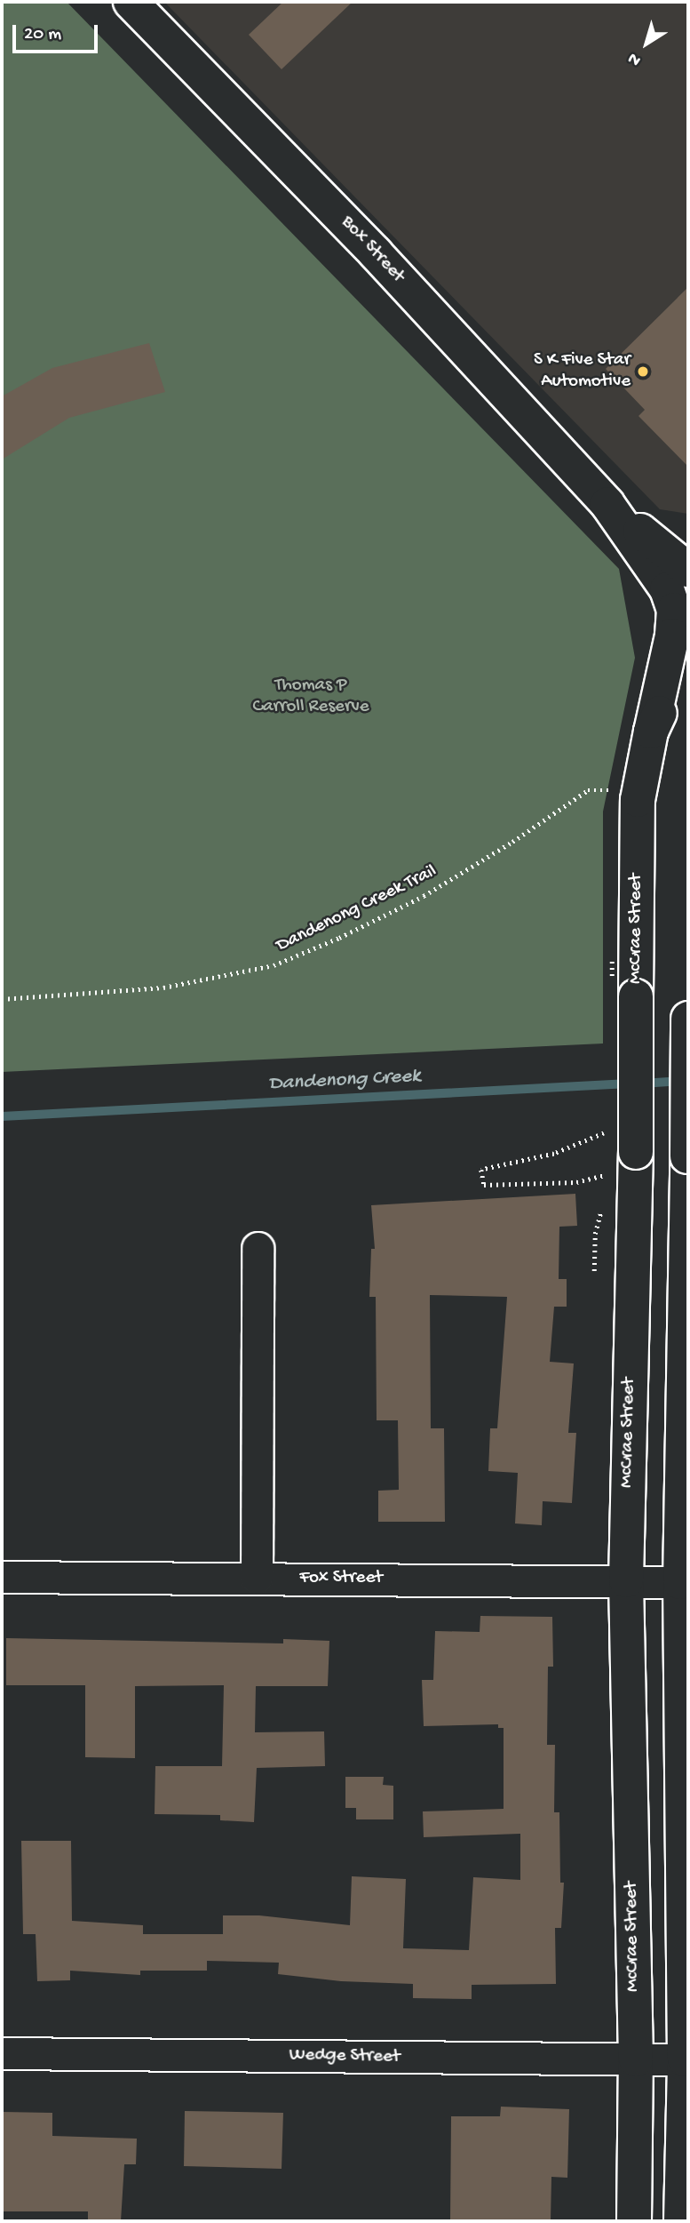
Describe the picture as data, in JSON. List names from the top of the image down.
{
  "streets": {
    "main road": ["Box Street", "McCrae Street"],
    "street": ["Fox Street", "Wedge Street"],
    "path": ["Dandenong Creek Trail"]
  },
  "crossings": [
    ["Box Street", "McCrae Street"],
    ["McCrae Street", "Fox Street"],
    ["McCrae Street", "Wedge Street"]
  ],
  "water": ["Dandenong Creek"],
  "parks": ["Thomas P Carroll Reserve"],
  "places": ["S K Five Star Automotive"],
  "scale_bar": "20 m",
  "north": "bottom left"
}
